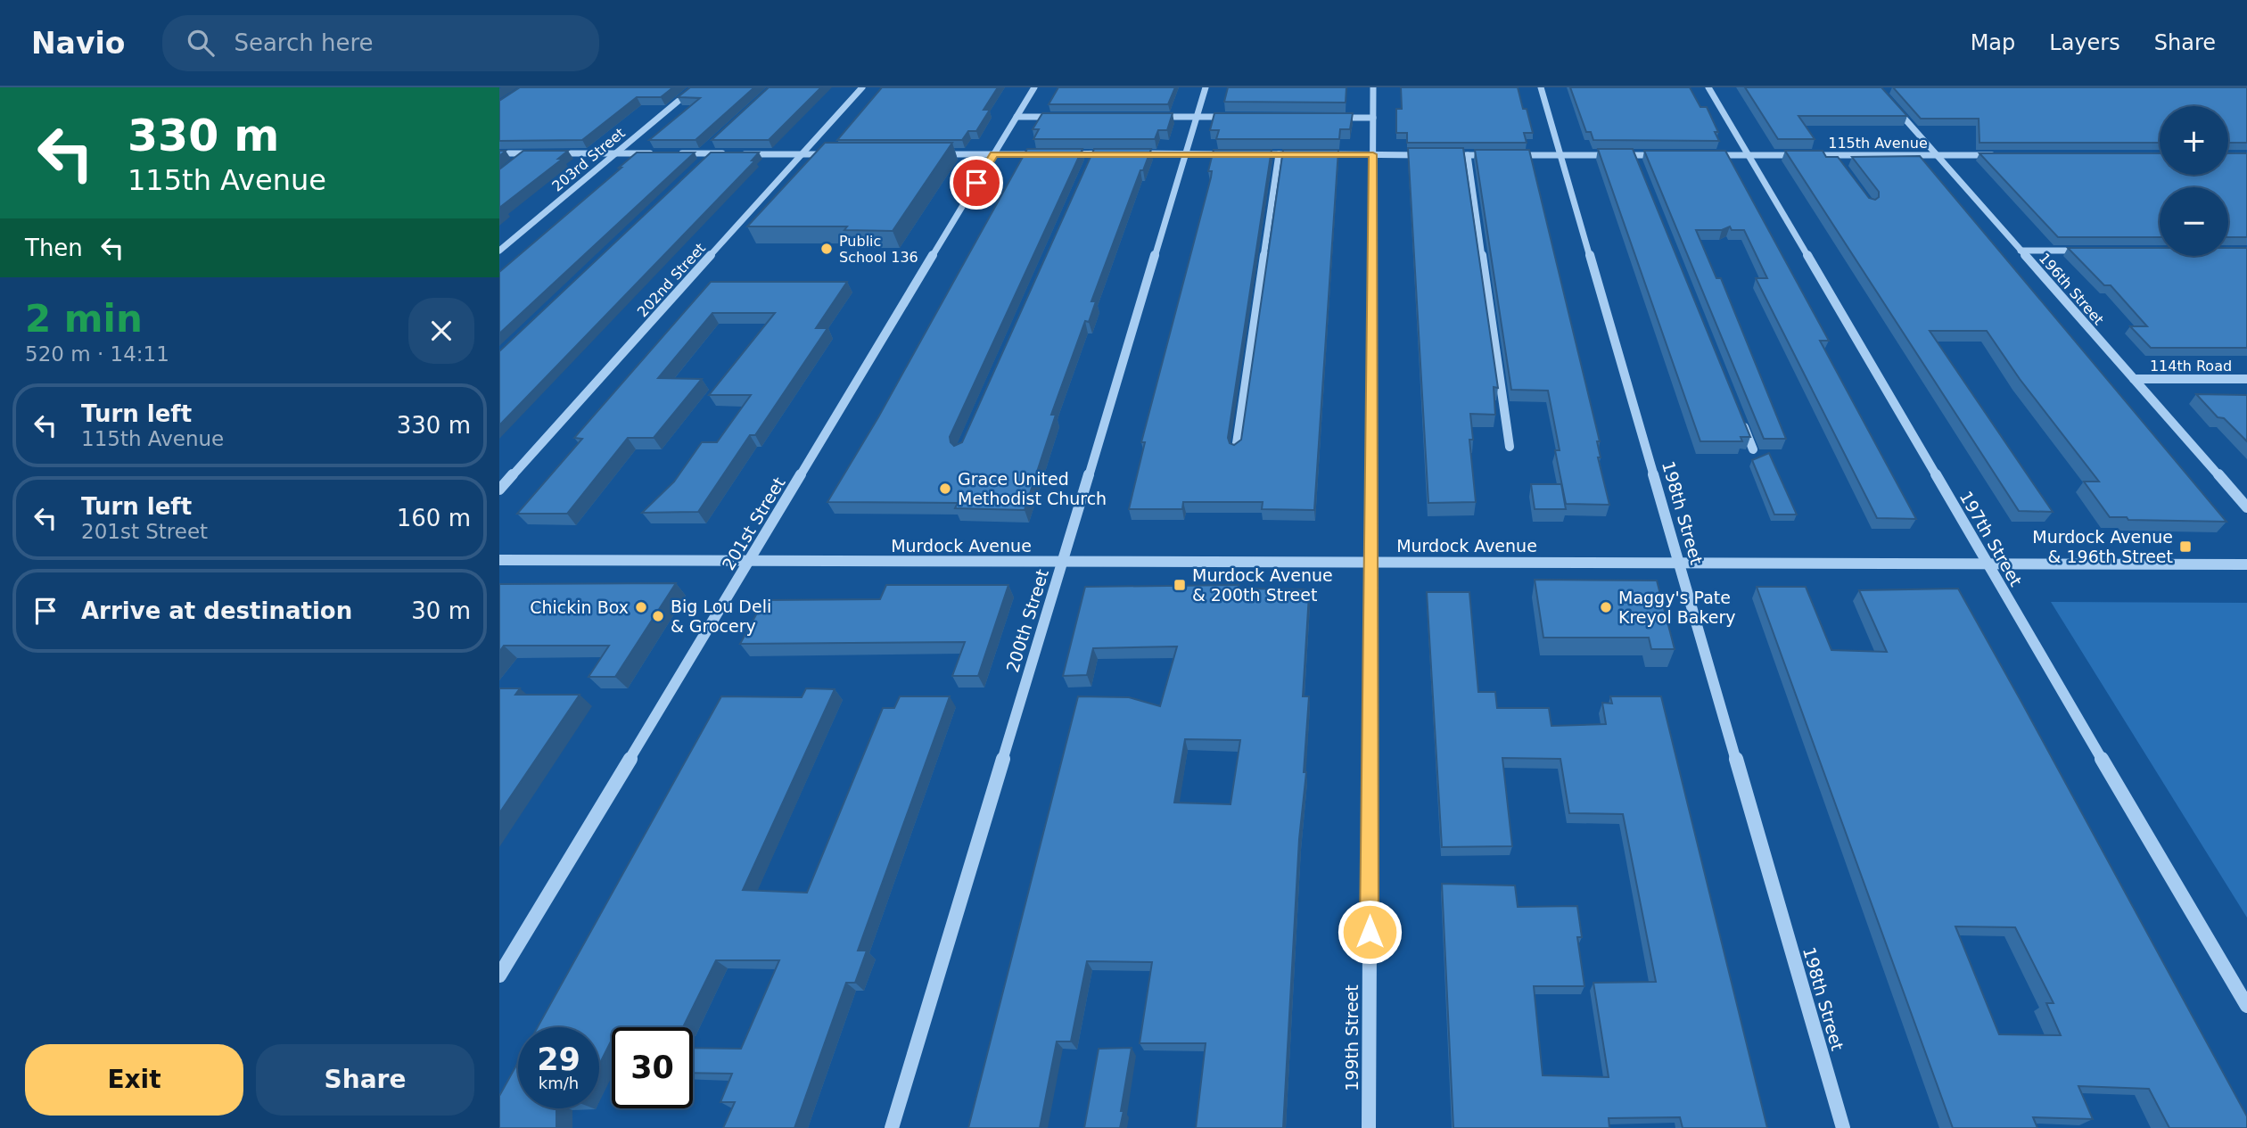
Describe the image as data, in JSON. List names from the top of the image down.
{
  "streets": {
    "street": [
      "115th Avenue",
      "203rd Street",
      "202nd Street",
      "196th Street",
      "114th Road",
      "198th Street",
      "201st Street",
      "197th Street",
      "Murdock Avenue",
      "200th Street",
      "199th Street"
    ]
  },
  "crossings": [
    ["115th Avenue", "196th Street"],
    ["115th Avenue", "197th Street"],
    ["196th Street", "114th Road"],
    ["198th Street", "Murdock Avenue"],
    ["201st Street", "Murdock Avenue"],
    ["197th Street", "Murdock Avenue"],
    ["Murdock Avenue", "200th Street"],
    ["Murdock Avenue", "199th Street"]
  ],
  "places": {
    "other": [
      "Public School 136",
      "Grace United Methodist Church",
      "Chickin Box",
      "Maggy's Pate Kreyol Bakery",
      "Big Lou Deli & Grocery"
    ],
    "transit": ["Murdock Avenue & 196th Street", "Murdock Avenue & 200th Street"]
  },
  "page": {
    "header": "Navio",
    "search": "Search here",
    "nav": ["Map", "Layers", "Share"],
    "turn": ["330 m", "115th Avenue"],
    "map_buttons": ["+", "−"],
    "then": "Then",
    "heading": ["2 min", "520 m · 14:11"],
    "list": [
      {
        "name": "Turn left",
        "note": "115th Avenue",
        "value": "330 m"
      },
      {
        "name": "Turn left",
        "note": "201st Street",
        "value": "160 m"
      },
      {
        "name": "Arrive at destination",
        "value": "30 m"
      }
    ],
    "speed": "29 km/h",
    "limit": "30",
    "buttons": ["Exit", "Share"]
  }
}
